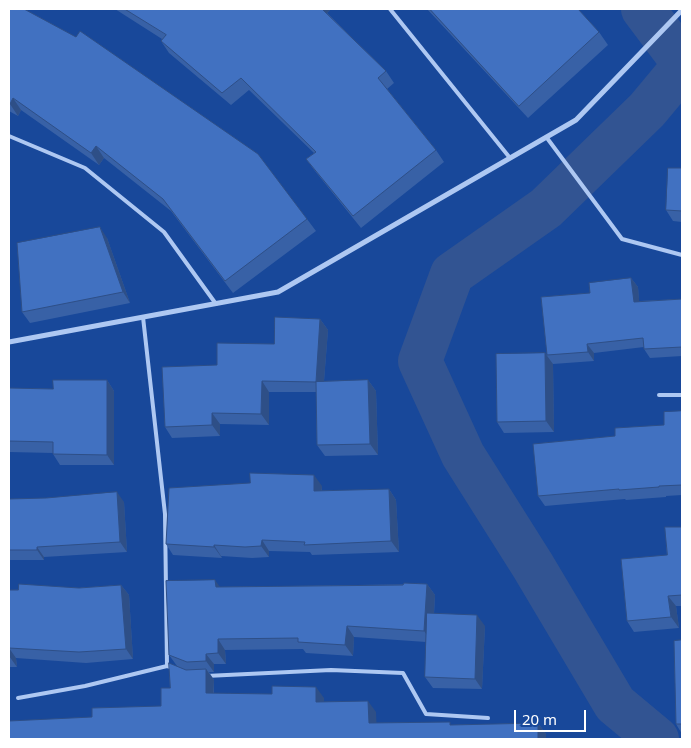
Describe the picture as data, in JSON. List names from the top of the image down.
{
  "scale_bar": "20 m"
}
